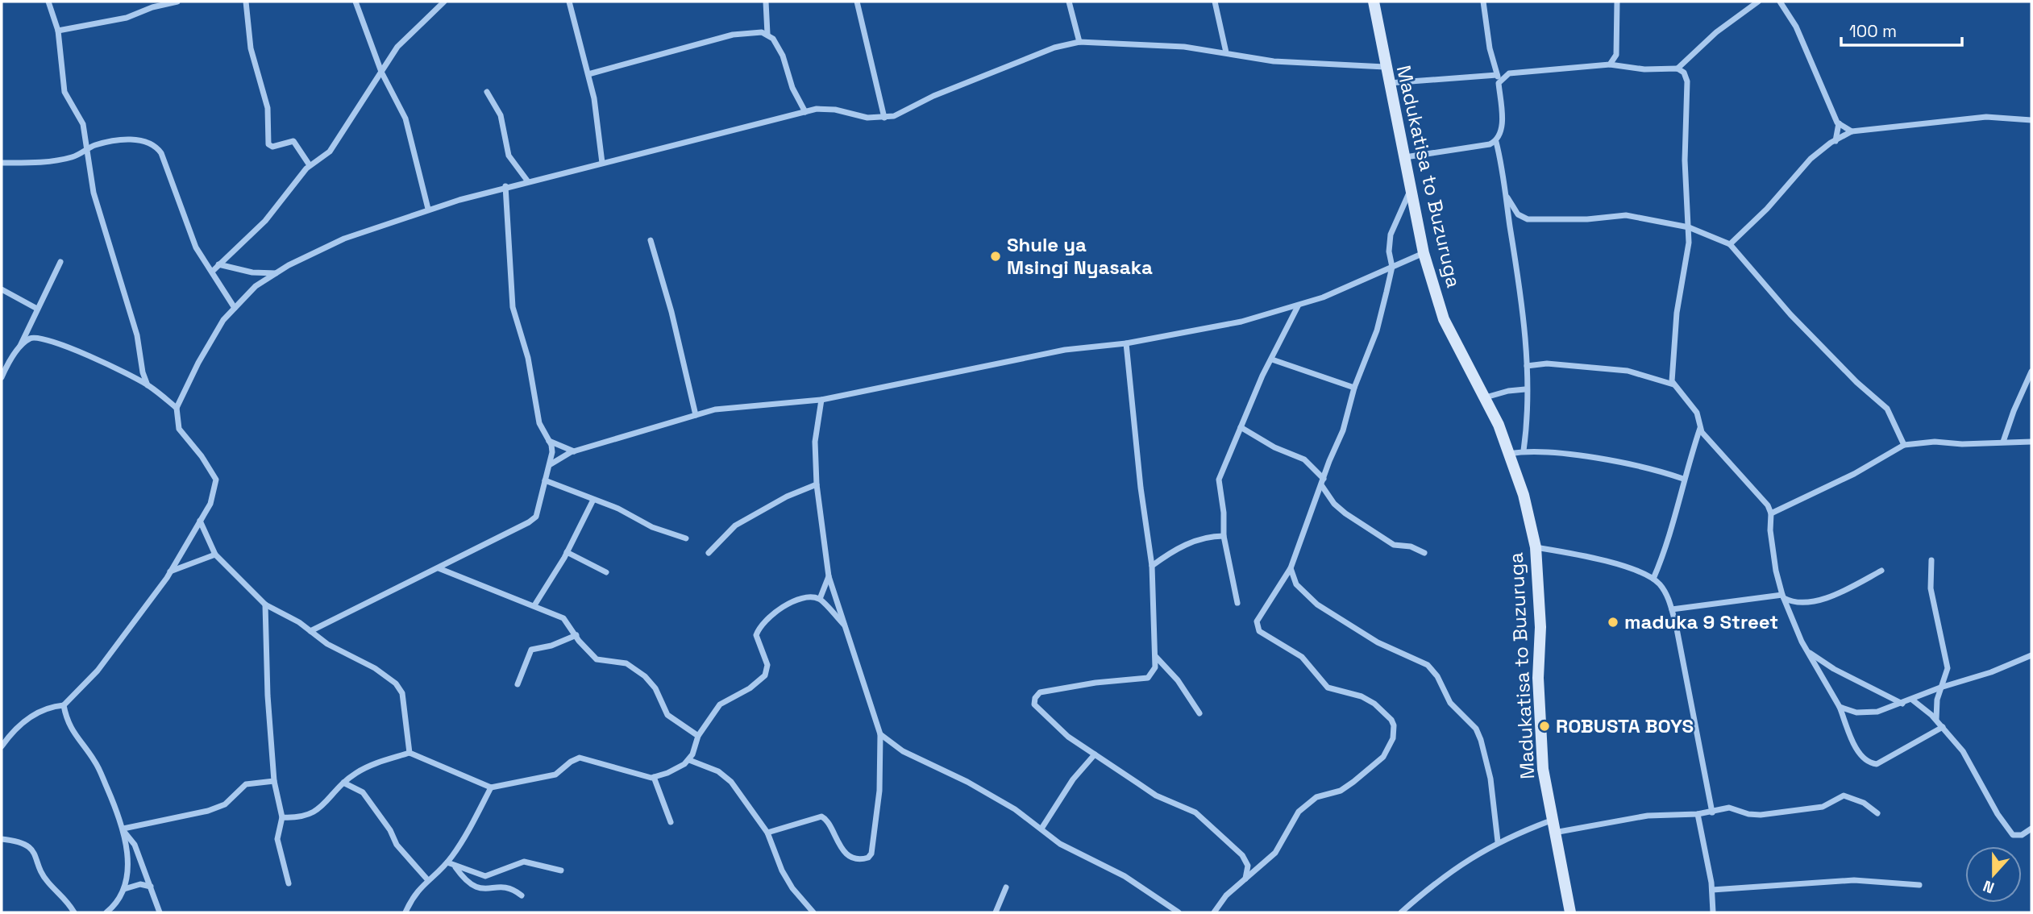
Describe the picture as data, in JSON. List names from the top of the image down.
{
  "streets": {
    "main road": ["Madukatisa to Buzuruga"]
  },
  "places": ["Shule ya Msingi Nyasaka", "maduka 9 Street", "ROBUSTA BOYS"],
  "scale_bar": "100 m",
  "north": "bottom"
}
